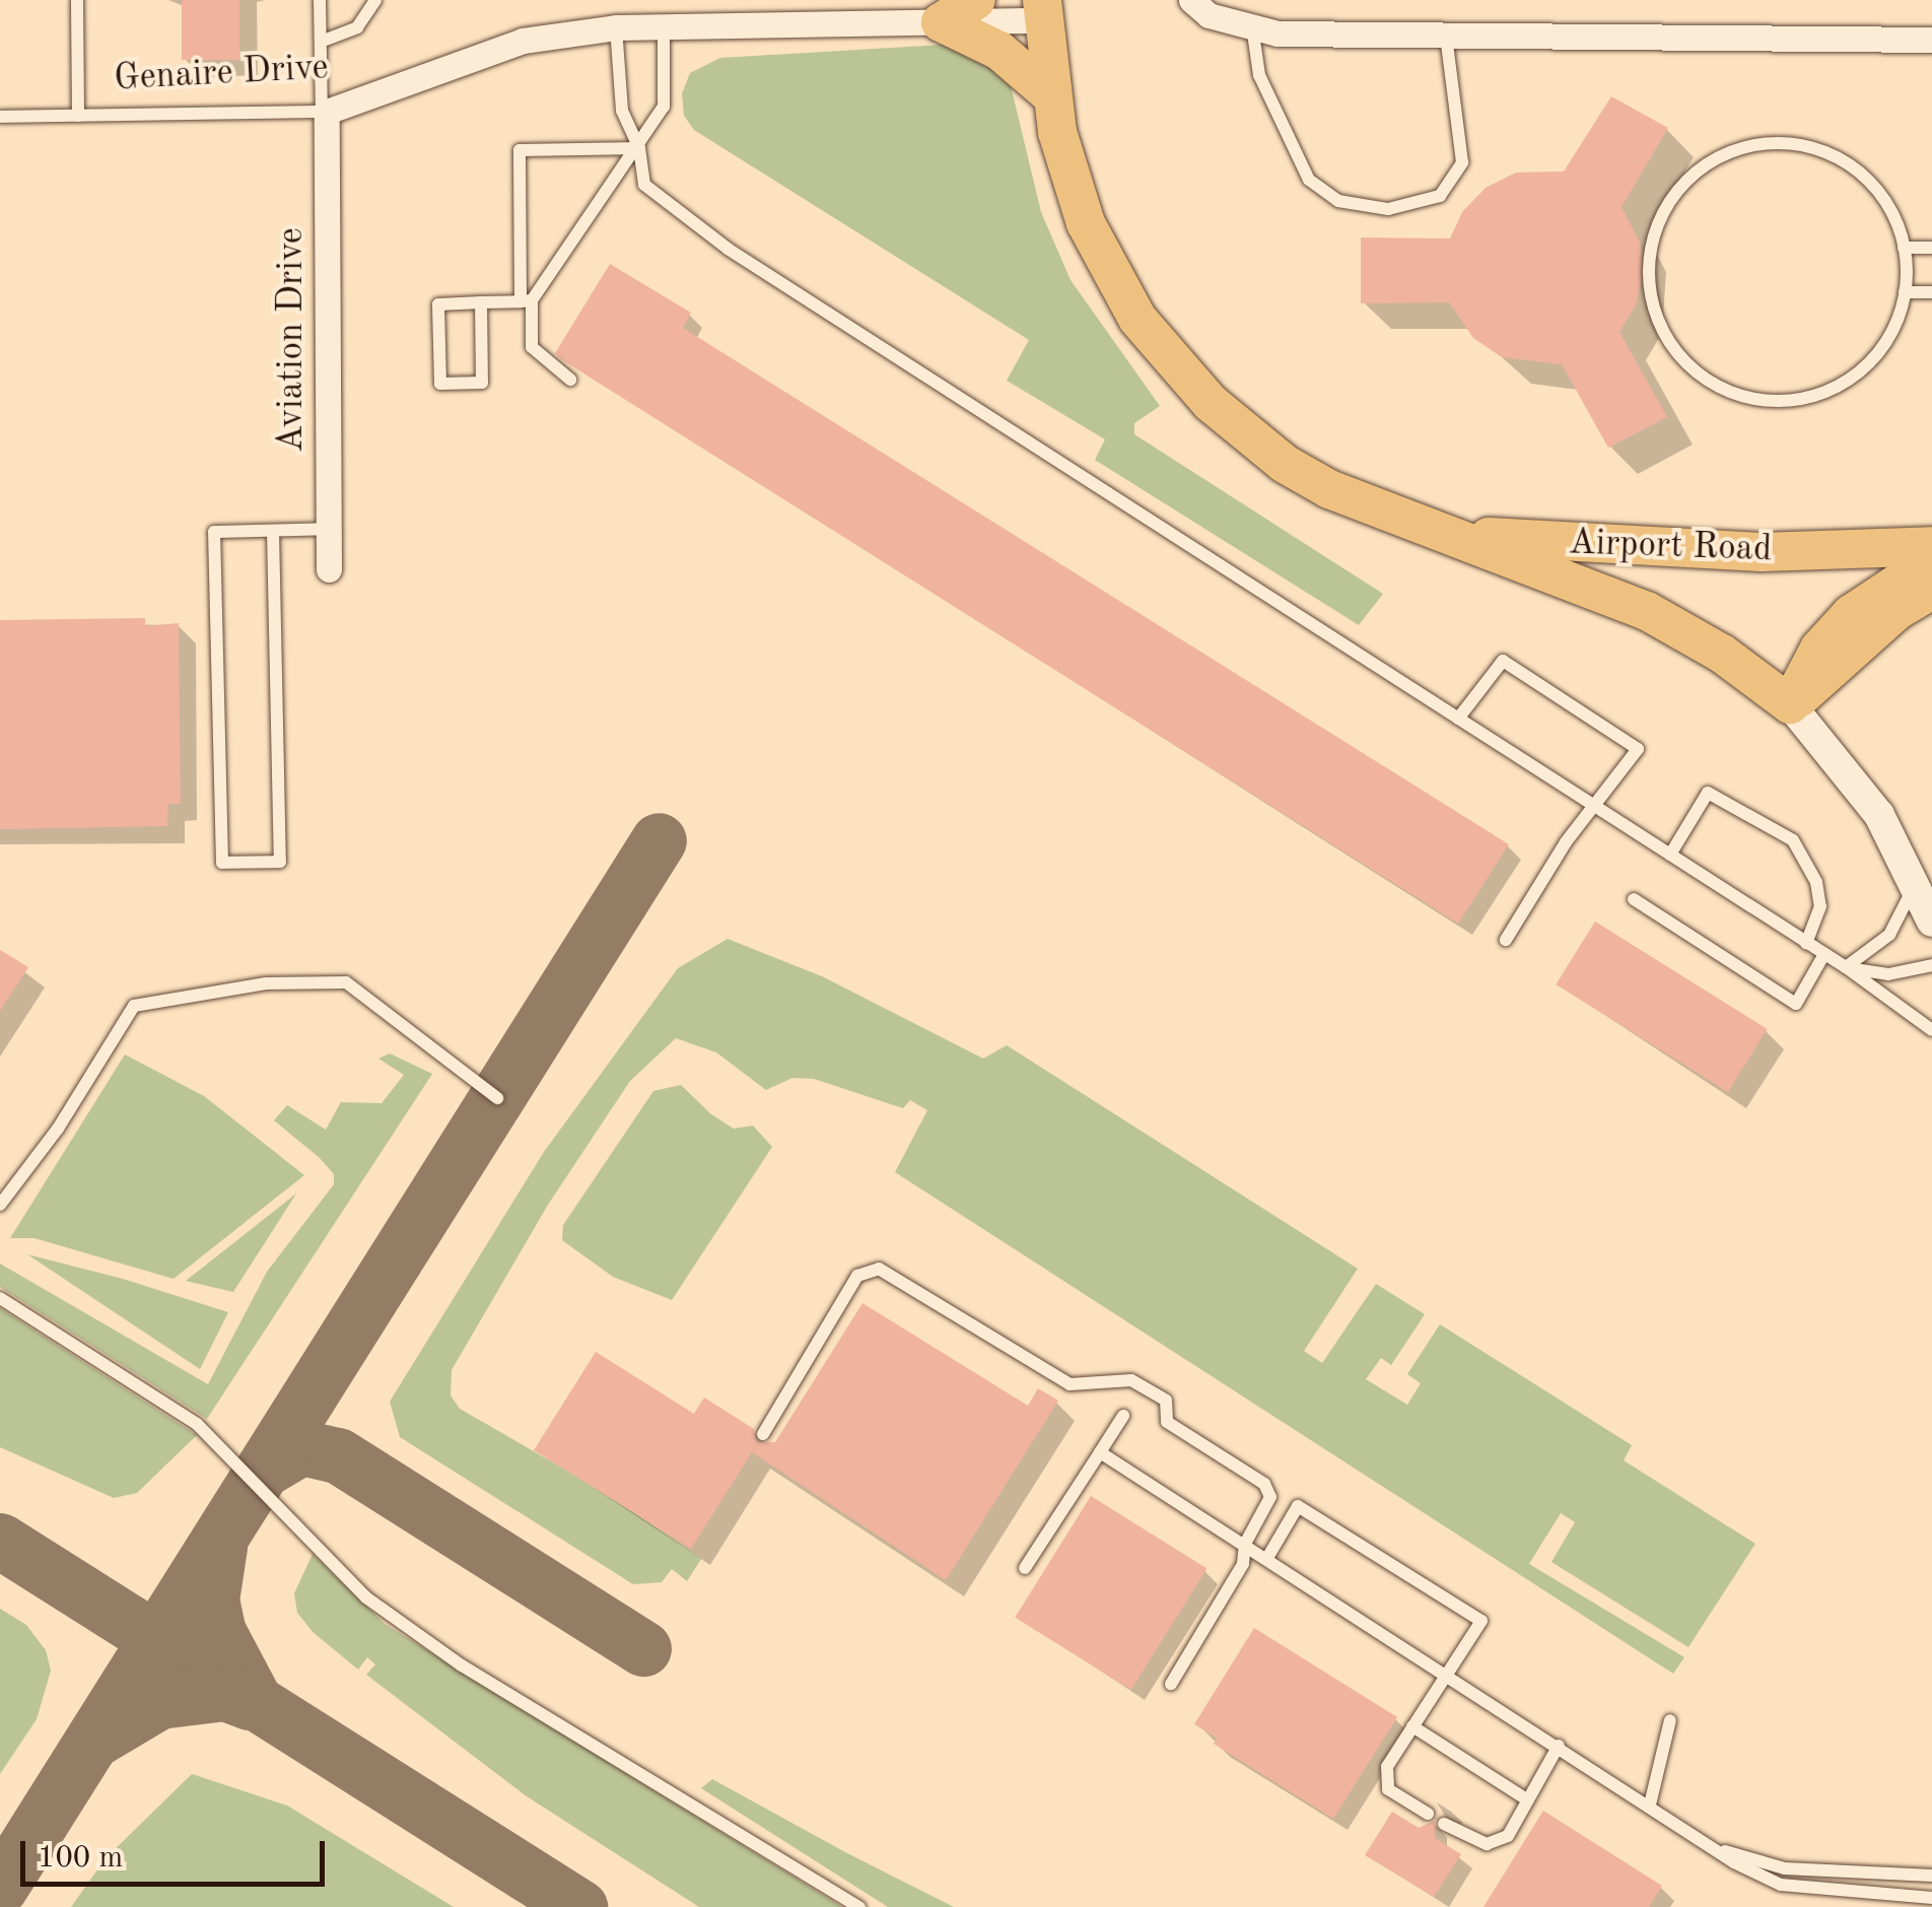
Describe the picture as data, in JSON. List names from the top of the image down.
{
  "streets": {
    "main road": ["Airport Road"],
    "street": ["Genaire Drive", "Aviation Drive"]
  },
  "crossings": [
    ["Genaire Drive", "Aviation Drive"]
  ],
  "scale_bar": "100 m"
}
